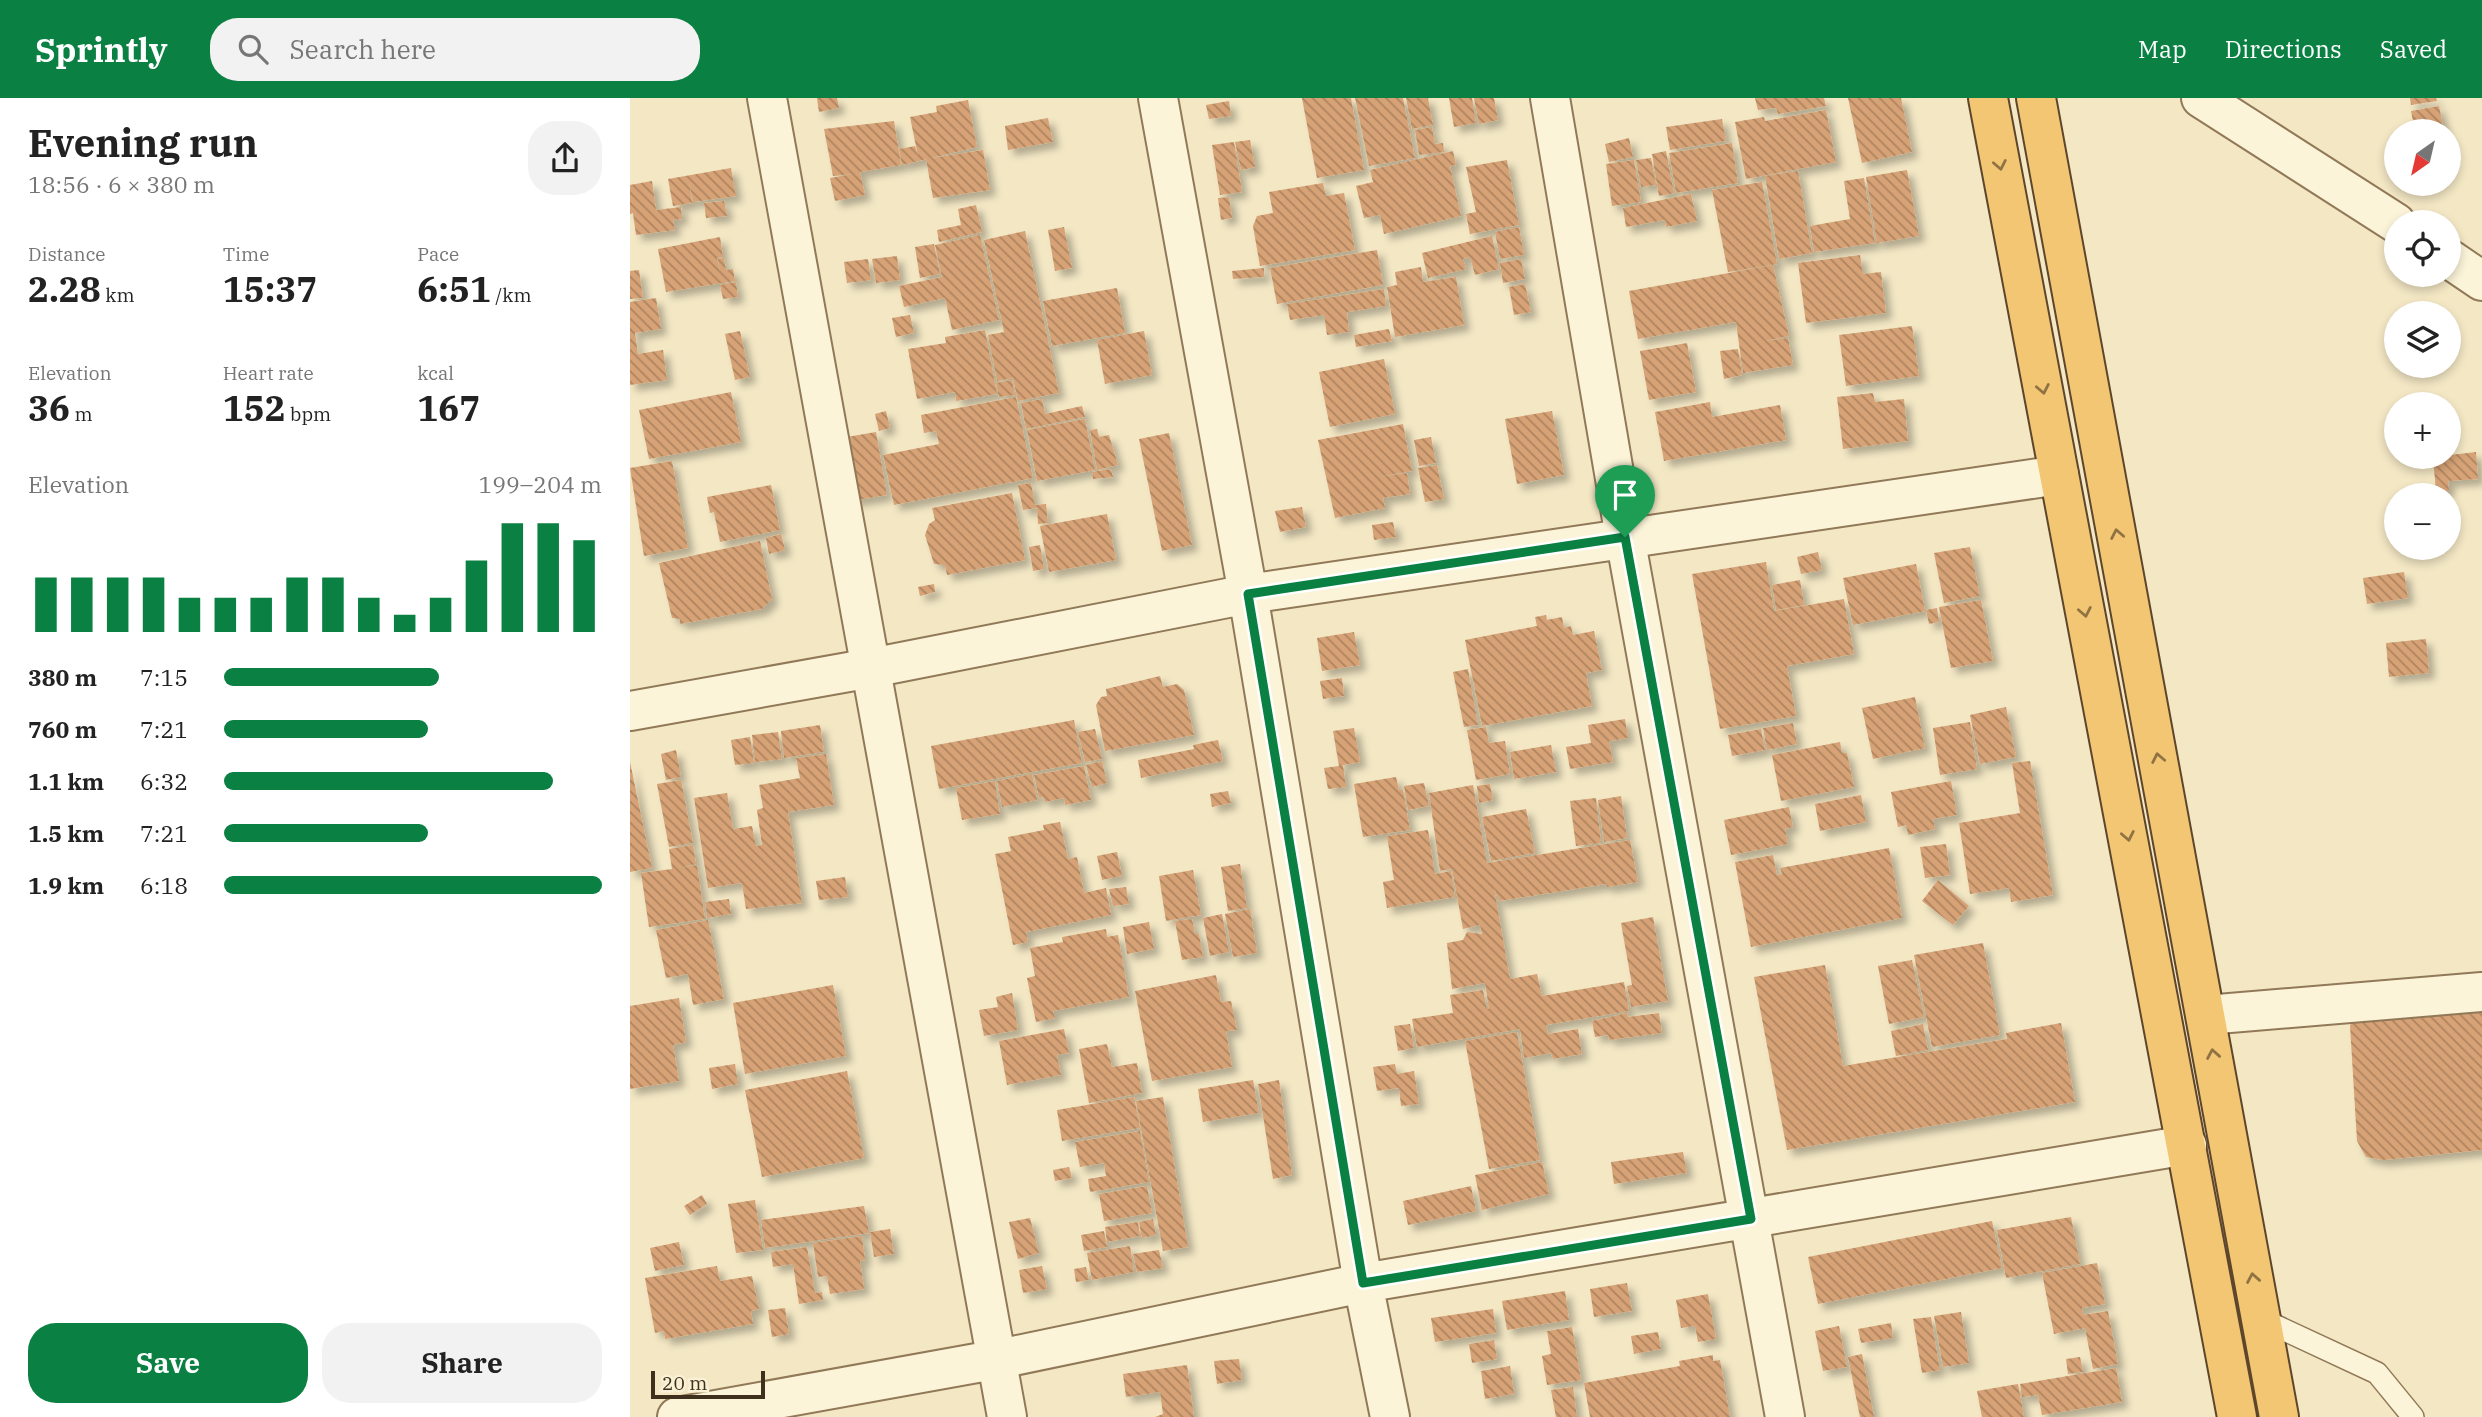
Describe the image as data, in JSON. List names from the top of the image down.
{
  "scale_bar": "20 m",
  "north": "bottom left",
  "page": {
    "header": "Sprintly",
    "search": "Search here",
    "nav": ["Map", "Directions", "Saved"],
    "heading": ["Evening run", "18:56 · 6 × 380 m"],
    "map_buttons": ["+", "−"],
    "stats": [
      ["Distance", "2.28 km"],
      ["Time", "15:37"],
      ["Pace", "6:51 /km"],
      ["Elevation", "36 m"],
      ["Heart rate", "152 bpm"],
      ["kcal", "167"]
    ],
    "chart": ["Elevation", "199–204 m"],
    "list": [
      {
        "name": "380 m",
        "note": "7:15"
      },
      {
        "name": "760 m",
        "note": "7:21"
      },
      {
        "name": "1.1 km",
        "note": "6:32"
      },
      {
        "name": "1.5 km",
        "note": "7:21"
      },
      {
        "name": "1.9 km",
        "note": "6:18"
      }
    ],
    "buttons": ["Save", "Share"],
    "scale": "20 m"
  }
}
